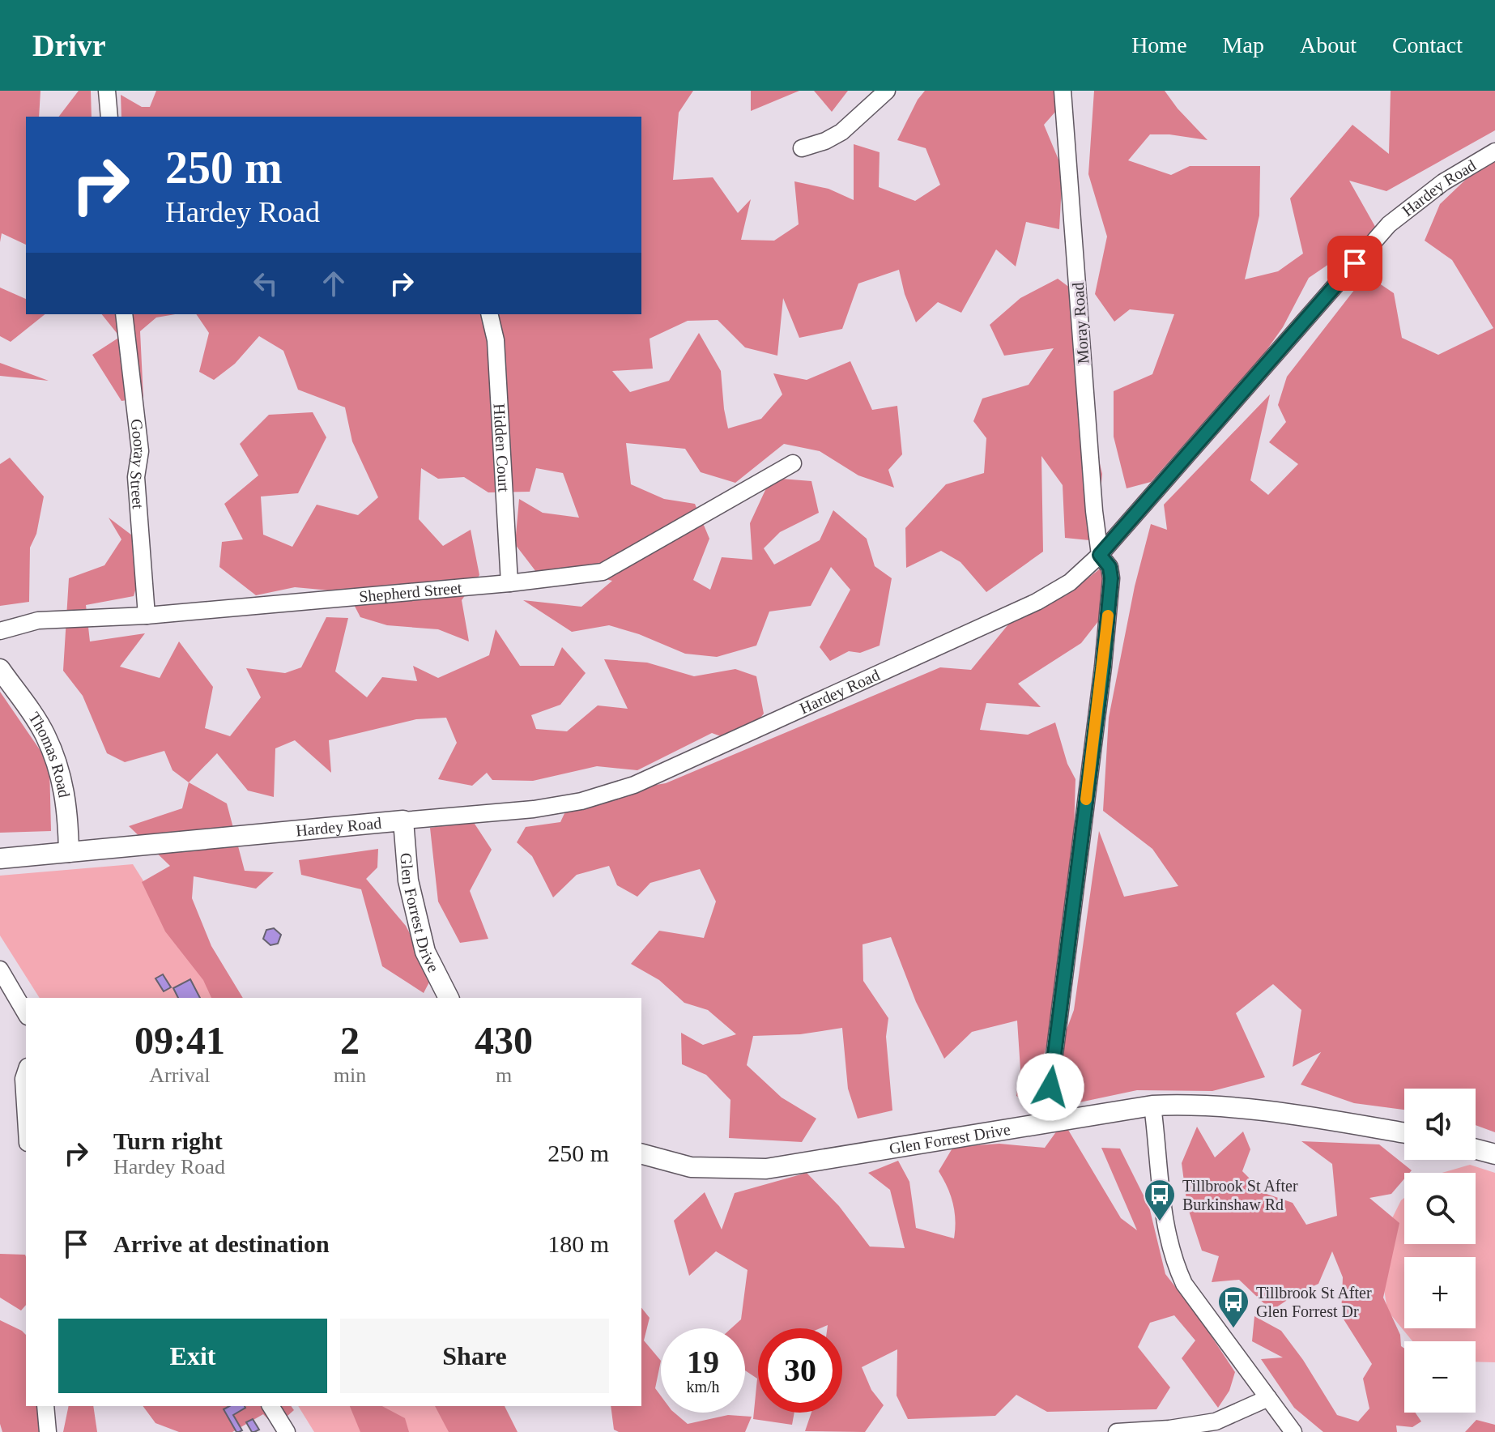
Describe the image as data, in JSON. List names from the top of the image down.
{
  "streets": {
    "street": [
      "Hardey Road",
      "Moray Road",
      "Hidden Court",
      "Gooray Street",
      "Shepherd Street",
      "Thomas Road",
      "Glen Forrest Drive"
    ]
  },
  "crossings": [
    ["Hardey Road", "Moray Road"],
    ["Hardey Road", "Thomas Road"],
    ["Hardey Road", "Glen Forrest Drive"],
    ["Moray Road", "Glen Forrest Drive"],
    ["Hidden Court", "Shepherd Street"],
    ["Gooray Street", "Shepherd Street"]
  ],
  "places": {
    "bus stop": ["Tillbrook St After Burkinshaw Rd", "Tillbrook St After Glen Forrest Dr"]
  },
  "page": {
    "header": "Drivr",
    "nav": [
      "Home",
      "Map",
      "About",
      "Contact"
    ],
    "turn": ["250 m", "Hardey Road"],
    "eta": [
      "09:41",
      "Arrival",
      "2",
      "min",
      "430",
      "m"
    ],
    "map_buttons": ["+", "−"],
    "list": [
      {
        "name": "Turn right",
        "note": "Hardey Road",
        "value": "250 m"
      },
      {
        "name": "Arrive at destination",
        "value": "180 m"
      }
    ],
    "buttons": ["Exit", "Share"],
    "speed": "19 km/h",
    "limit": "30"
  }
}
